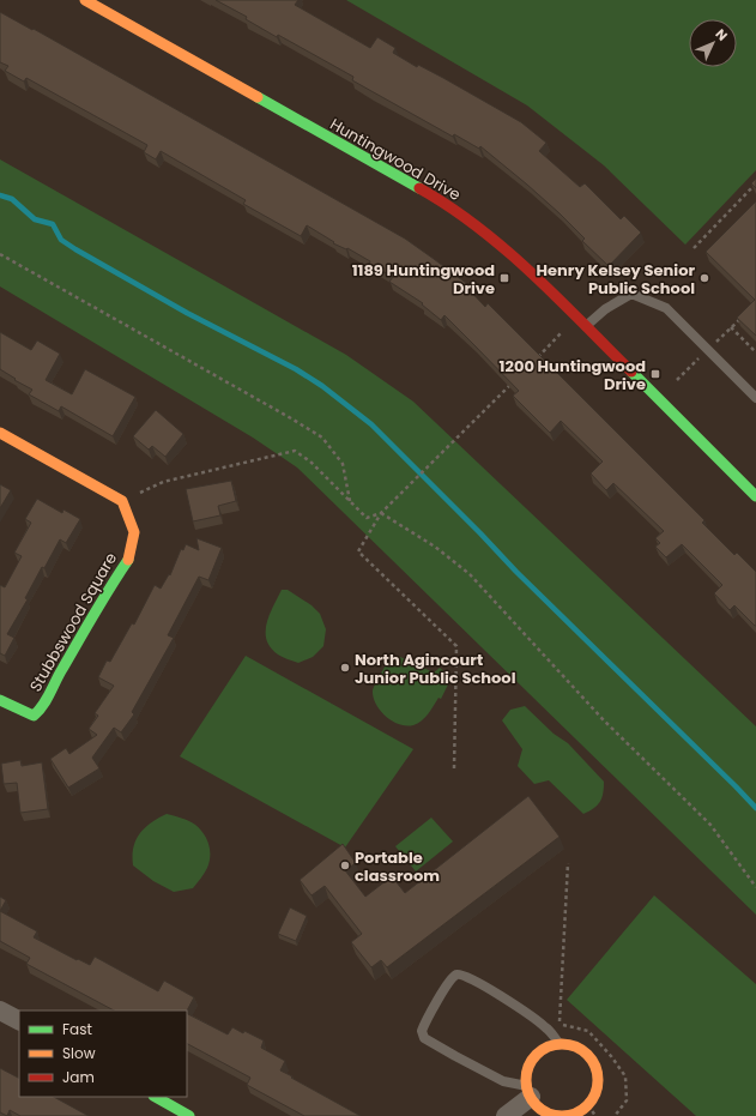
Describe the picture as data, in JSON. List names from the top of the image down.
{
  "streets": {
    "street": ["Huntingwood Drive", "Stubbswood Square"]
  },
  "places": {
    "transit": ["1189 Huntingwood Drive", "1200 Huntingwood Drive"],
    "other": ["Henry Kelsey Senior Public School", "North Agincourt Junior Public School", "Portable classroom"]
  },
  "legend": ["Fast", "Slow", "Jam"],
  "north": "top right"
}
